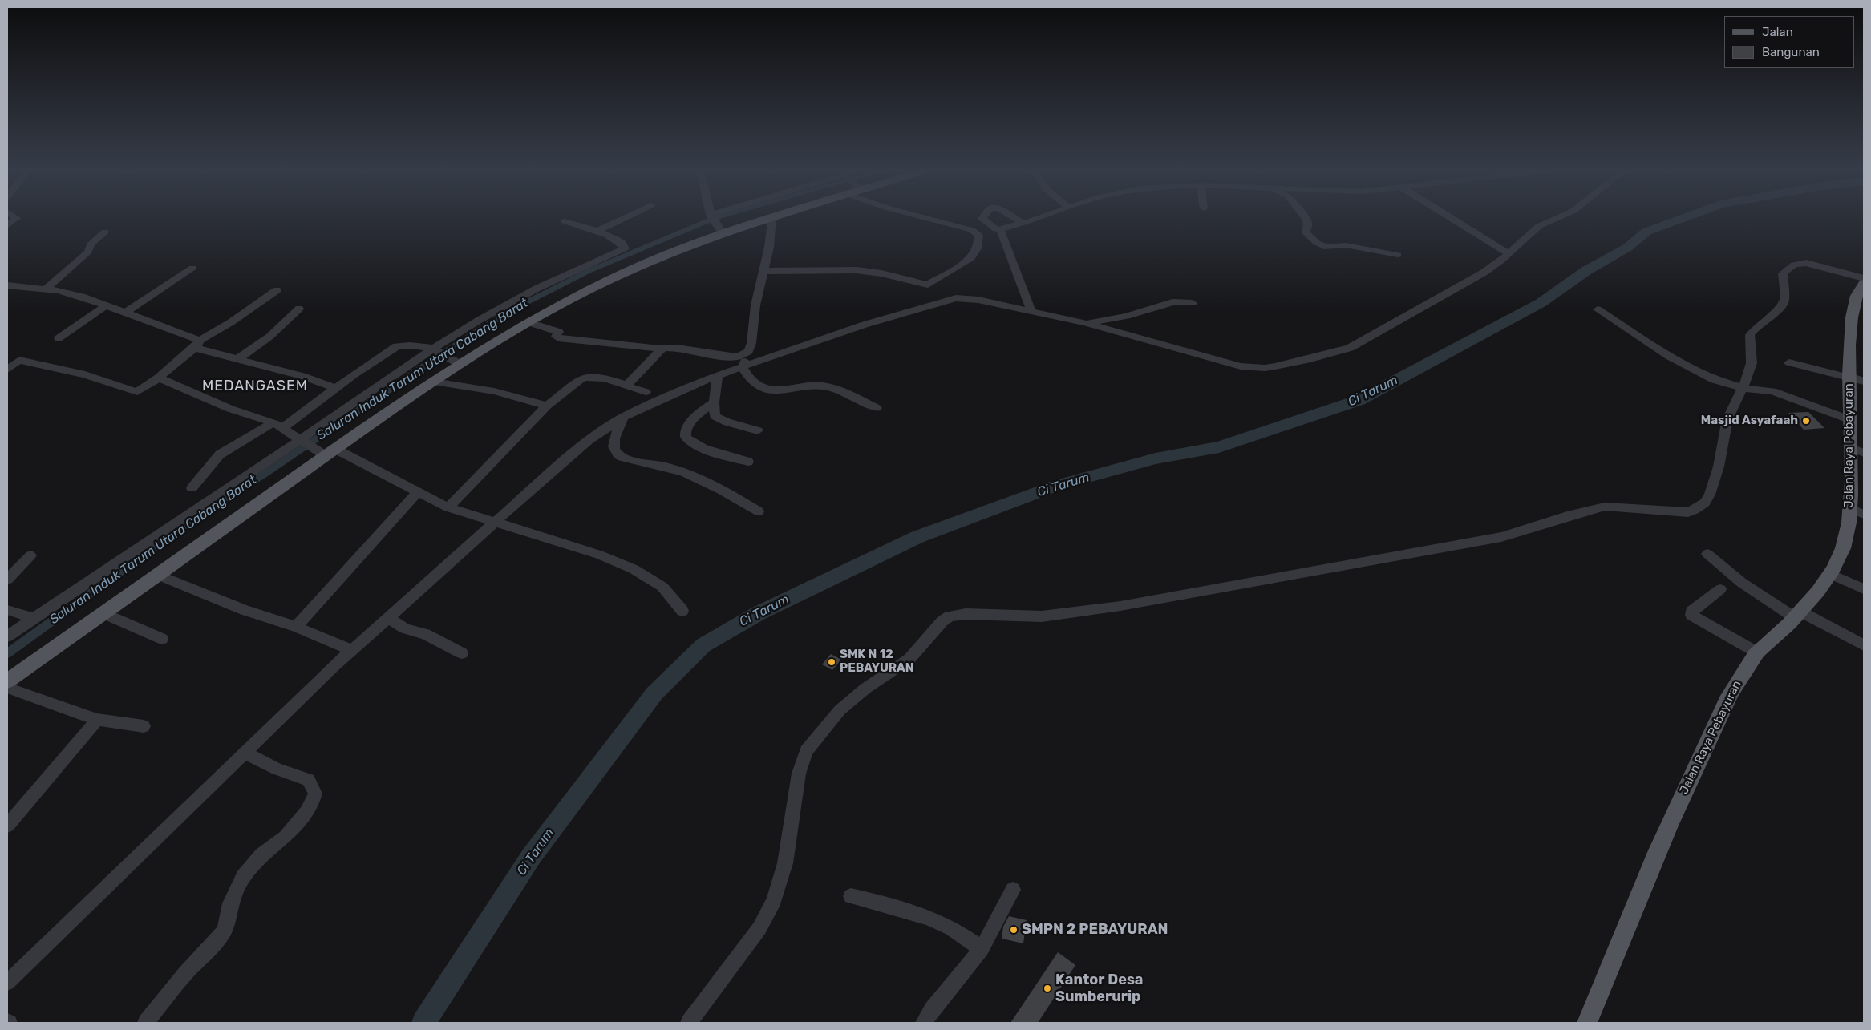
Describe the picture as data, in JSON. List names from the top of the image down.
{
  "streets": {
    "main road": ["Jalan Raya Pebayuran"]
  },
  "districts": ["MEDANGASEM"],
  "water": ["Saluran Induk Tarum Utara Cabang Barat", "Ci Tarum"],
  "places": [
    "Masjid Asyafaah",
    "SMK N 12 PEBAYURAN",
    "SMPN 2 PEBAYURAN",
    "Kantor Desa Sumberurip"
  ],
  "legend": ["Jalan", "Bangunan"]
}
